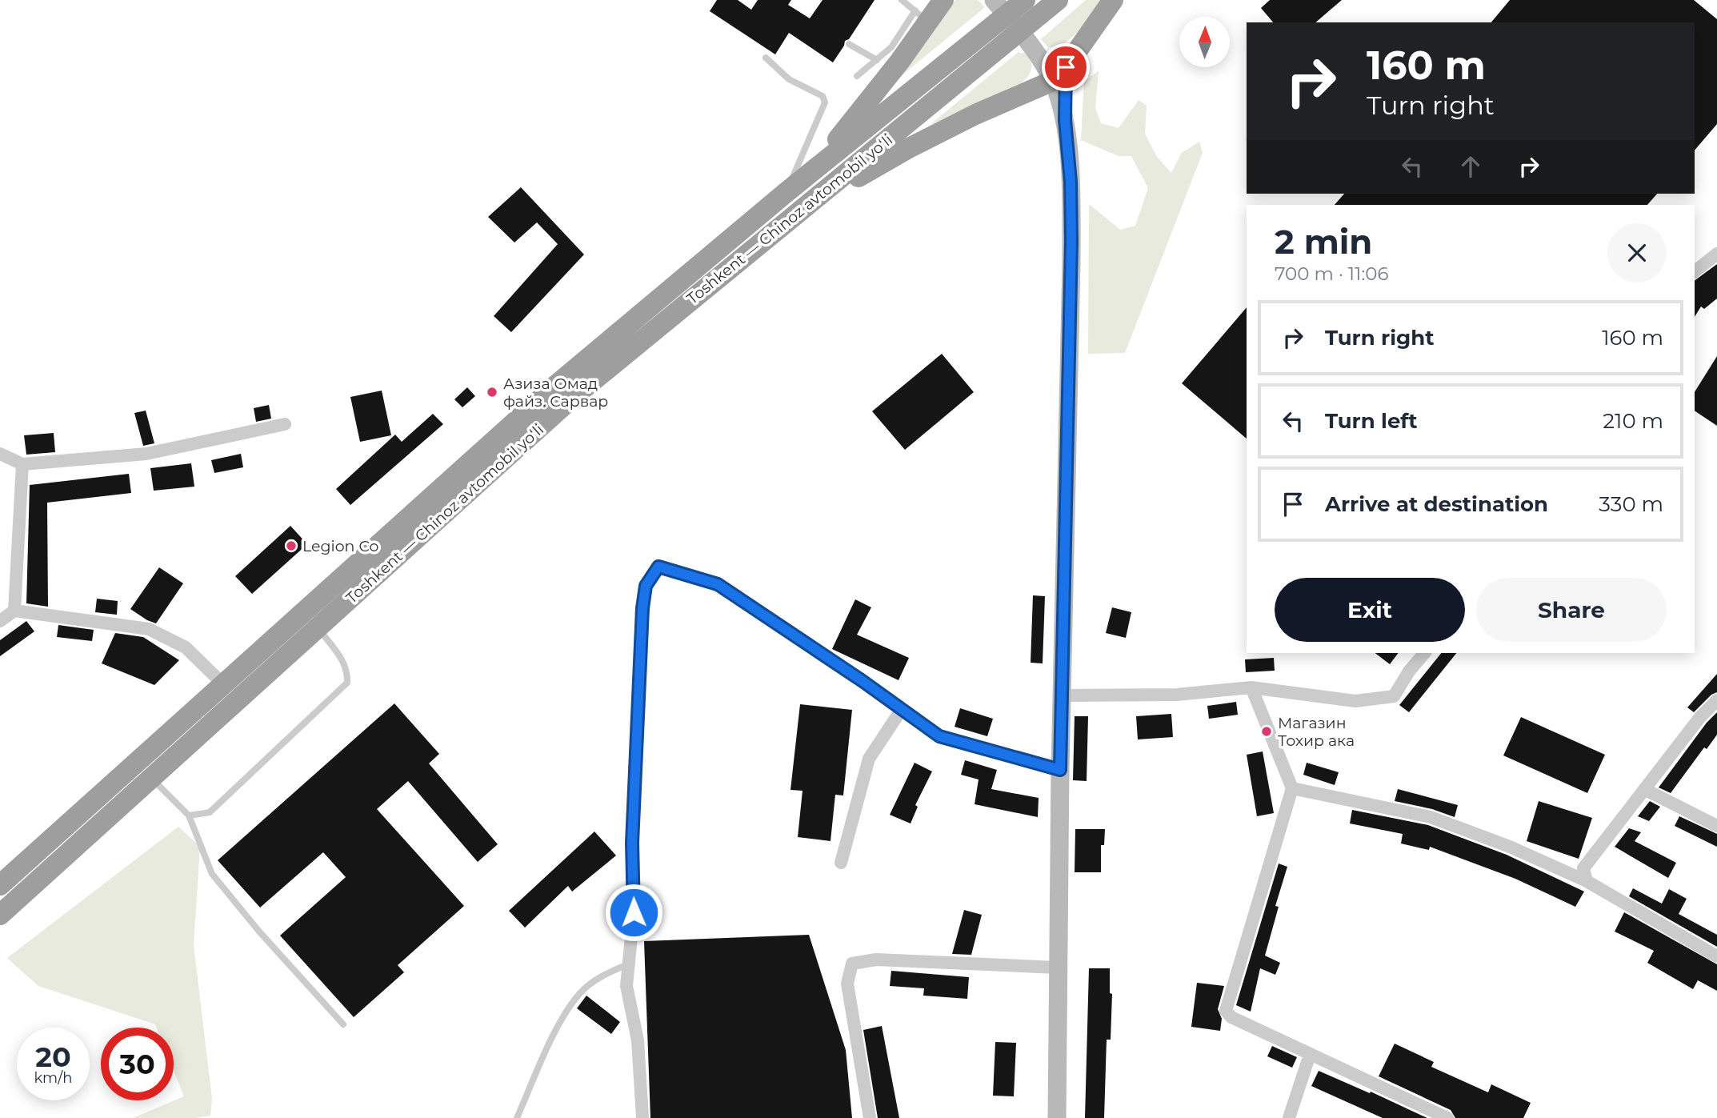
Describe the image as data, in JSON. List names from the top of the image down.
{
  "streets": {
    "highway": ["Toshkent — Chinoz avtomobil yoʻli"]
  },
  "places": ["Азиза Омад файз. Сарвар", "Legion Co", "Магазин Тохир ака"],
  "north": "top",
  "page": {
    "turn": ["160 m", "Turn right"],
    "heading": ["2 min", "700 m · 11:06"],
    "list": [
      {
        "name": "Turn right",
        "value": "160 m"
      },
      {
        "name": "Turn left",
        "value": "210 m"
      },
      {
        "name": "Arrive at destination",
        "value": "330 m"
      }
    ],
    "buttons": ["Exit", "Share"],
    "speed": "20 km/h",
    "limit": "30"
  }
}
